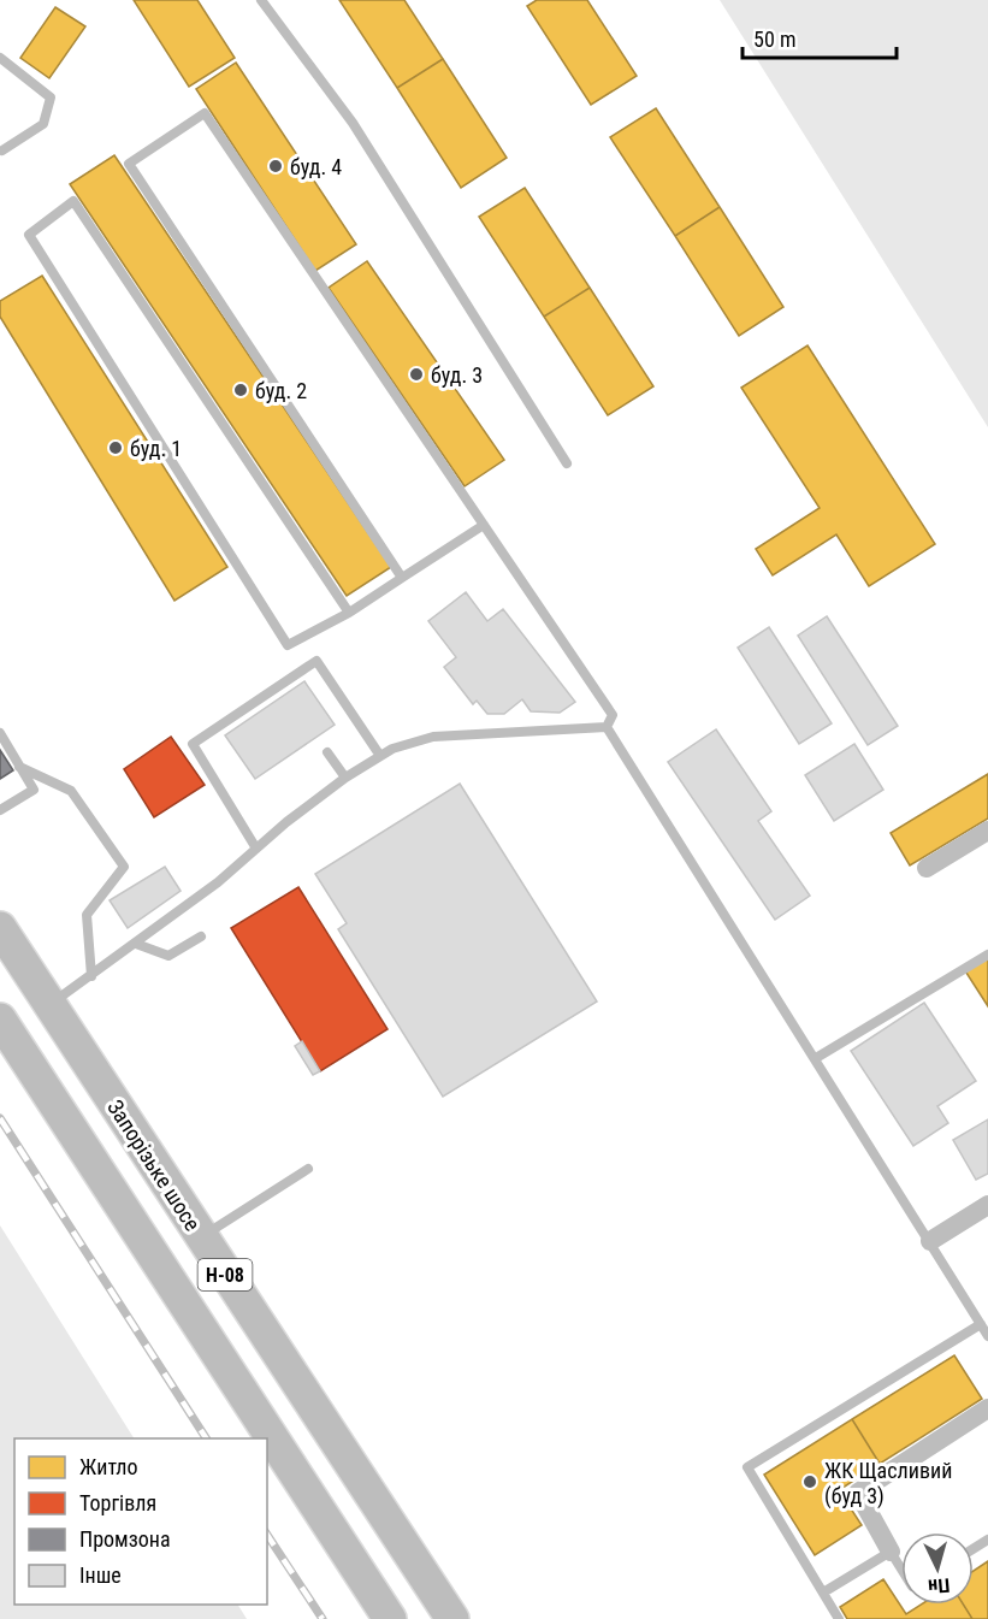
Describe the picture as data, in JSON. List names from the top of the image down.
{
  "streets": {
    "main road": ["Запорізьке шосе", "Н-08"]
  },
  "places": [
    "буд. 4",
    "буд. 3",
    "буд. 2",
    "буд. 1",
    "ЖК Щасливий (буд 3)"
  ],
  "legend": [
    "Житло",
    "Торгівля",
    "Промзона",
    "Інше"
  ],
  "scale_bar": "50 m",
  "north": "bottom"
}
